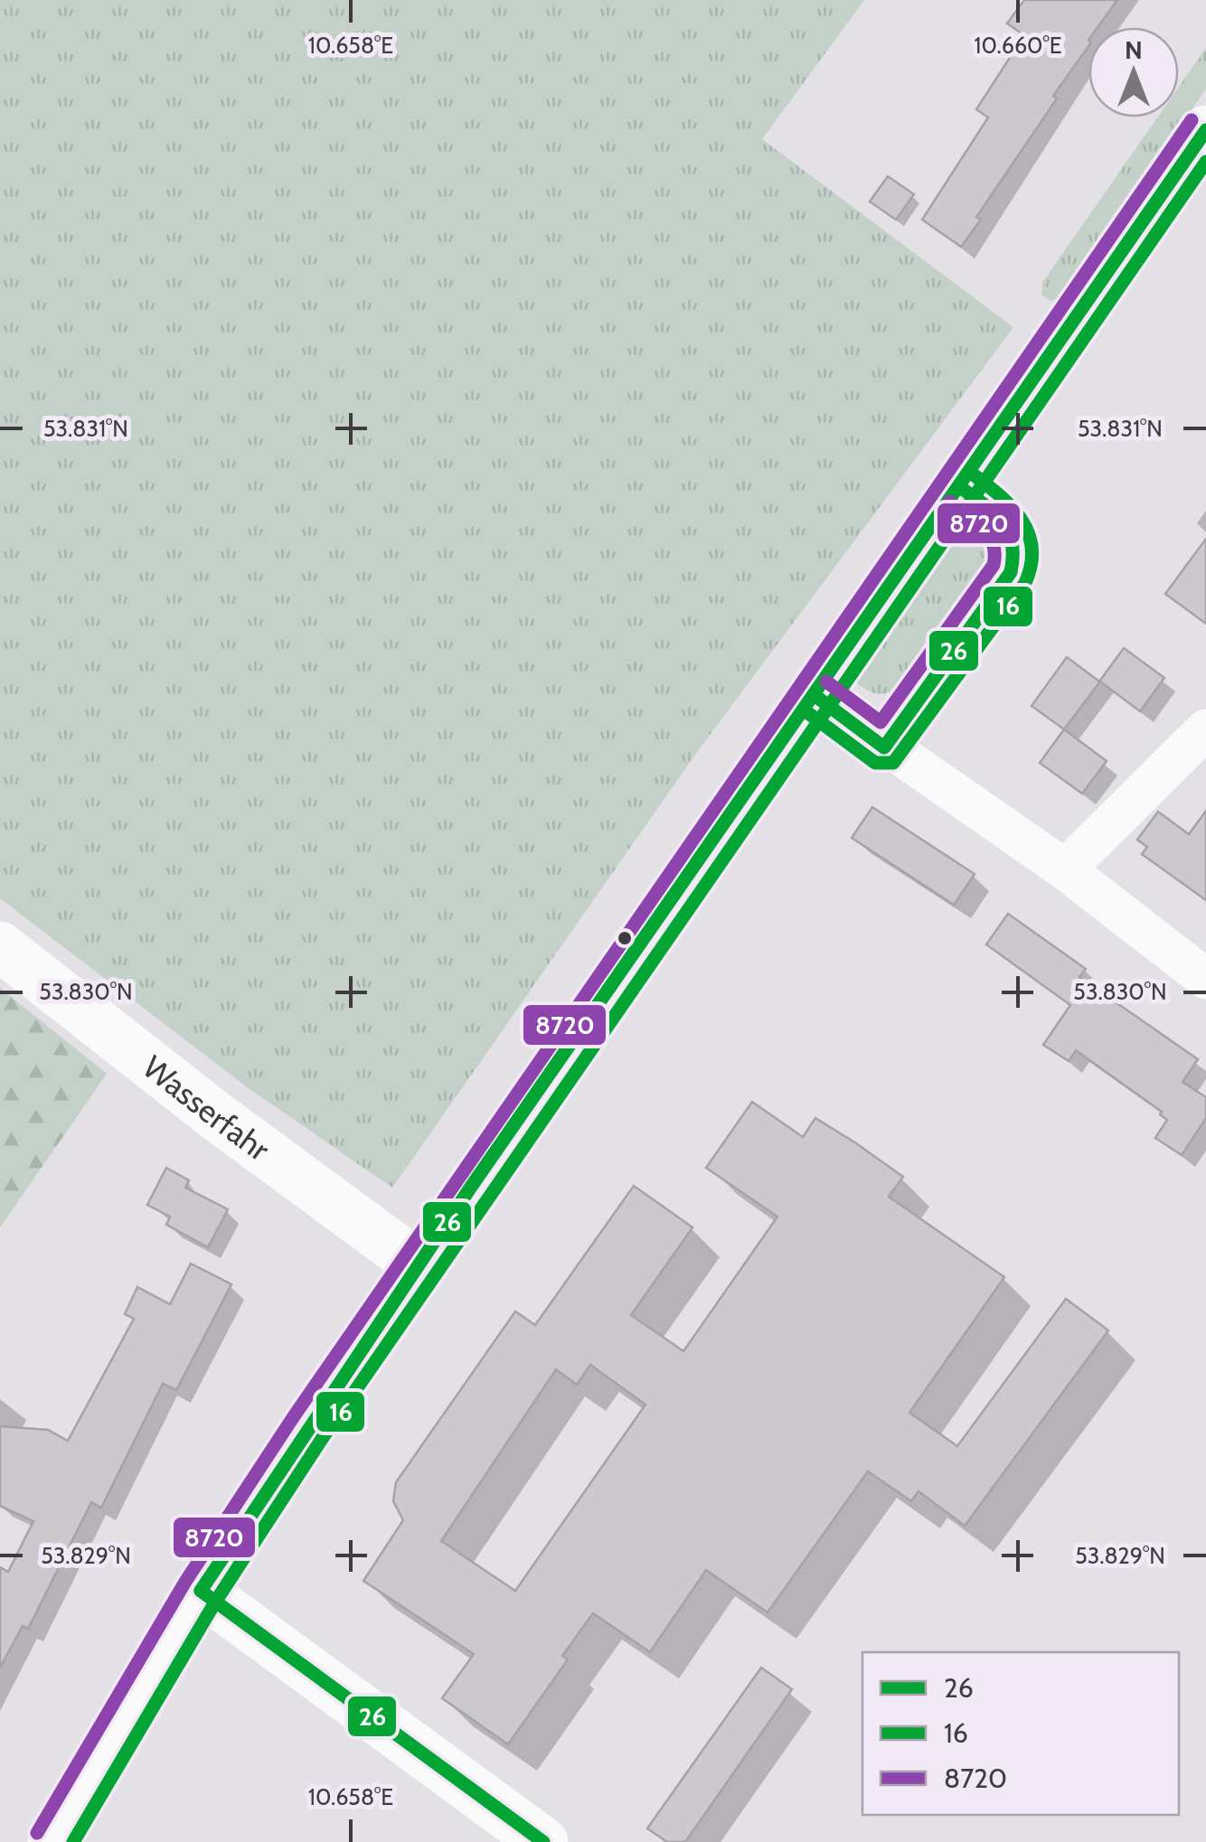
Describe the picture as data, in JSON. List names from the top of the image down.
{
  "streets": {
    "main road": ["Wasserfahr"]
  },
  "lines": ["transit line 8720", "transit line 26", "transit line 16"],
  "legend": ["26", "16", "8720"],
  "north": "top",
  "coordinates": [
    "10.658°E",
    "10.660°E",
    "53.831°N",
    "53.830°N",
    "53.829°N"
  ]
}
